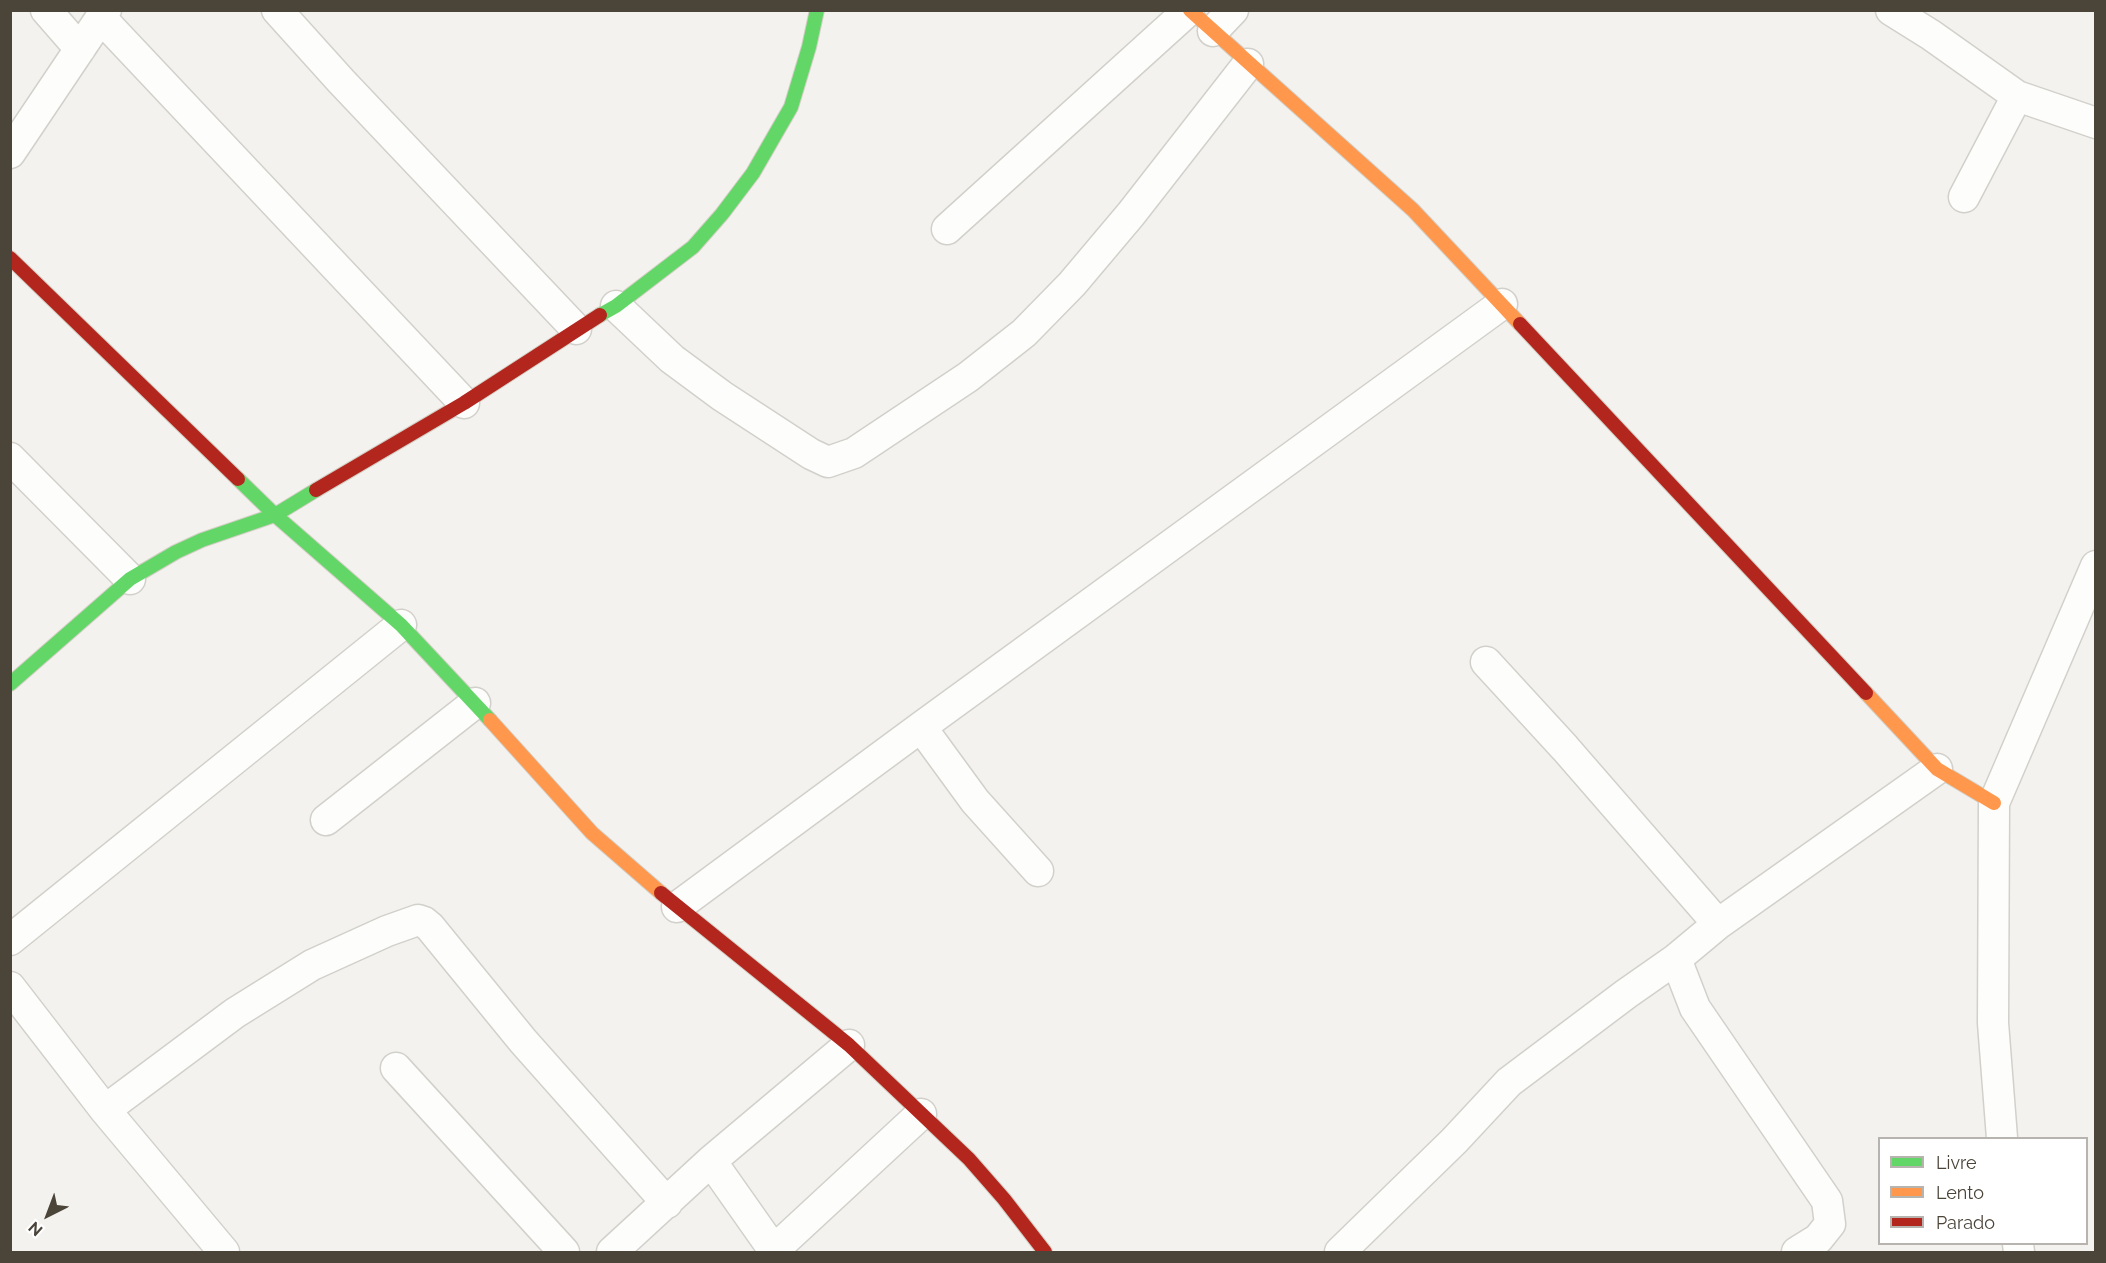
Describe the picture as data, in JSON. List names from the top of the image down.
{
  "legend": ["Livre", "Lento", "Parado"],
  "north": "bottom left"
}
